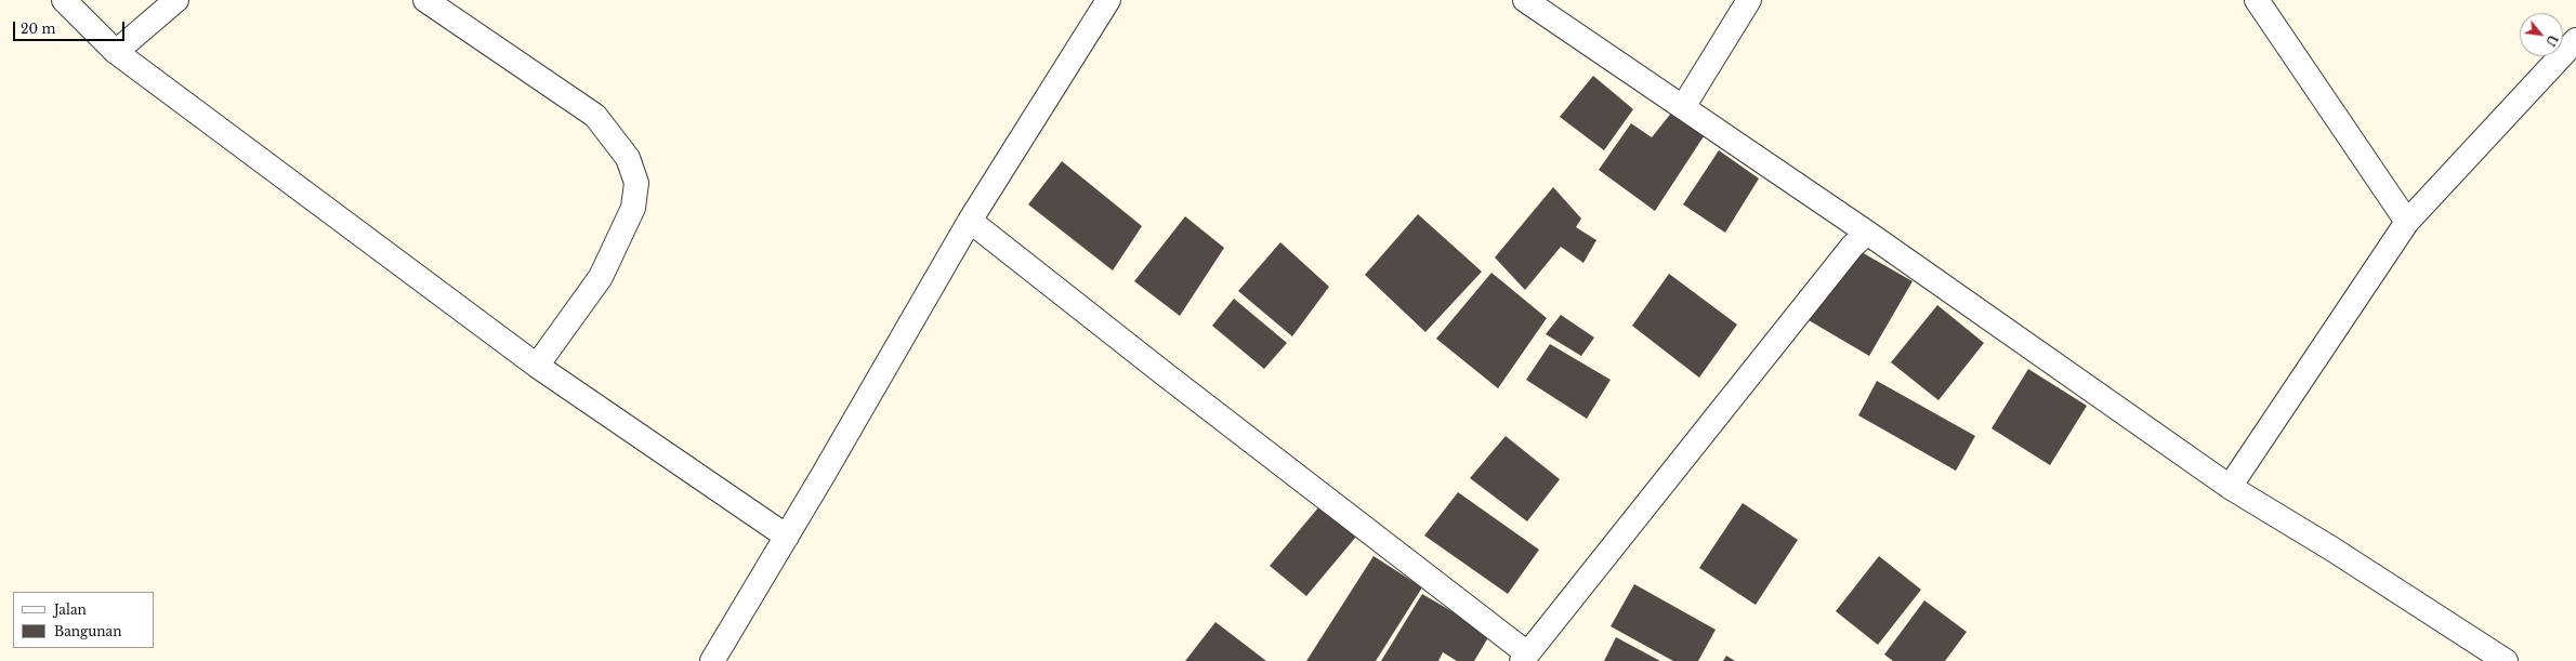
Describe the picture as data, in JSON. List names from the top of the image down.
{
  "legend": ["Jalan", "Bangunan"],
  "scale_bar": "20 m",
  "north": "bottom right"
}
